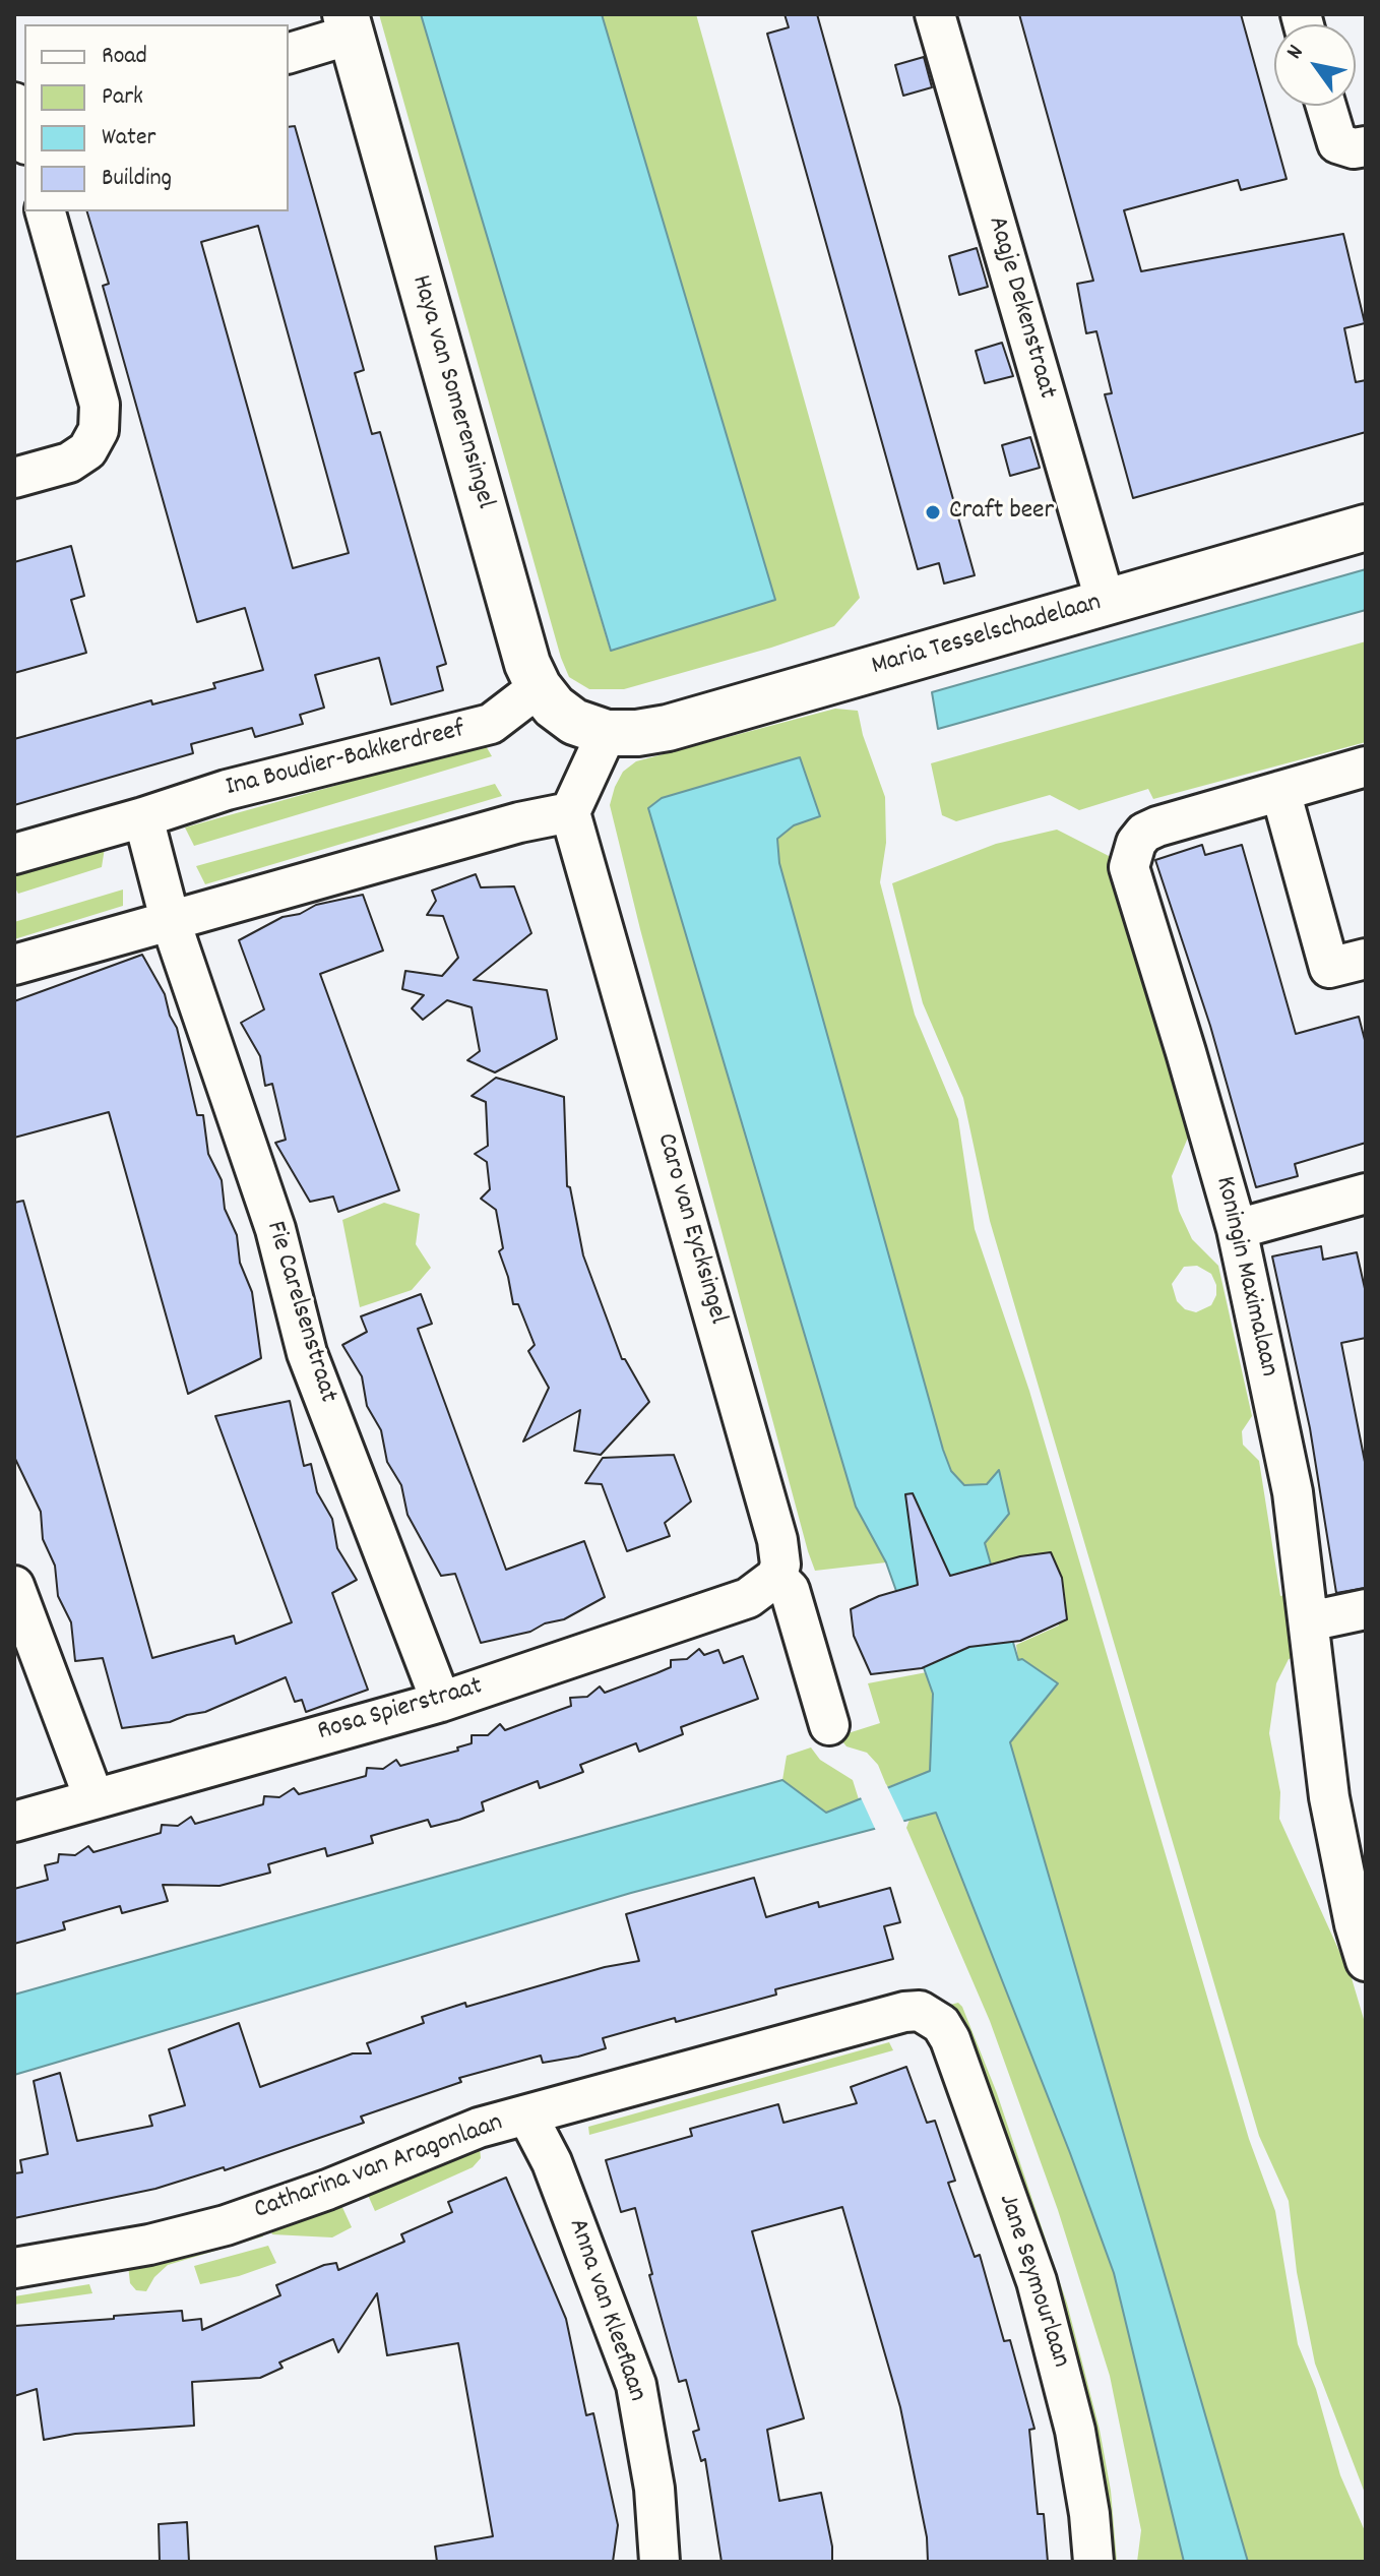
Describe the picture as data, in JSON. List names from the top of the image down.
{
  "streets": {
    "street": [
      "Aagje Dekenstraat",
      "Haya van Somerensingel",
      "Maria Tesselschadelaan",
      "Ina Boudier-Bakkerdreef",
      "Caro van Eycksingel",
      "Koningin Maximalaan",
      "Fie Carelsenstraat",
      "Rosa Spierstraat",
      "Catharina van Aragonlaan",
      "Jane Seymourlaan",
      "Anna van Kleeflaan"
    ]
  },
  "crossings": [
    ["Aagje Dekenstraat", "Maria Tesselschadelaan"],
    ["Haya van Somerensingel", "Maria Tesselschadelaan"],
    ["Haya van Somerensingel", "Ina Boudier-Bakkerdreef"],
    ["Caro van Eycksingel", "Rosa Spierstraat"],
    ["Fie Carelsenstraat", "Rosa Spierstraat"],
    ["Catharina van Aragonlaan", "Jane Seymourlaan"],
    ["Catharina van Aragonlaan", "Anna van Kleeflaan"]
  ],
  "places": ["Craft beer"],
  "legend": [
    "Road",
    "Park",
    "Water",
    "Building"
  ],
  "north": "top left"
}
